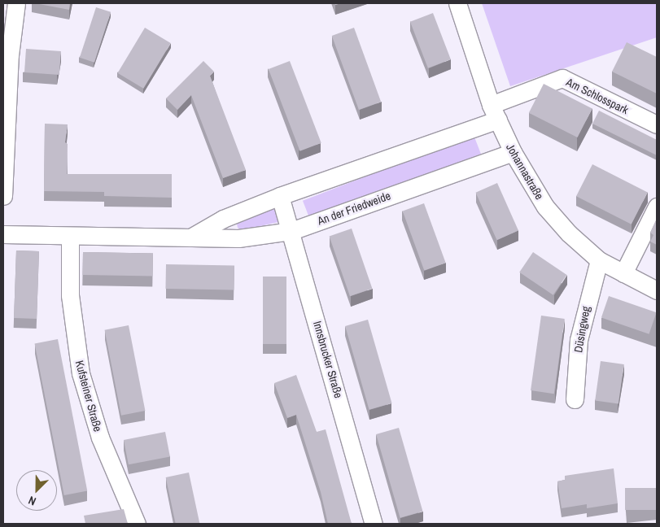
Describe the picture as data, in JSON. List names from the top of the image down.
{
  "streets": {
    "street": [
      "Am Schlosspark",
      "Johannastraße",
      "An der Friedweide",
      "Düsingweg",
      "Innsbrucker Straße",
      "Kufsteiner Straße"
    ]
  },
  "crossings": [
    ["Am Schlosspark", "Johannastraße"],
    ["Johannastraße", "An der Friedweide"],
    ["Johannastraße", "Düsingweg"],
    ["An der Friedweide", "Innsbrucker Straße"],
    ["An der Friedweide", "Kufsteiner Straße"]
  ],
  "north": "bottom left"
}
